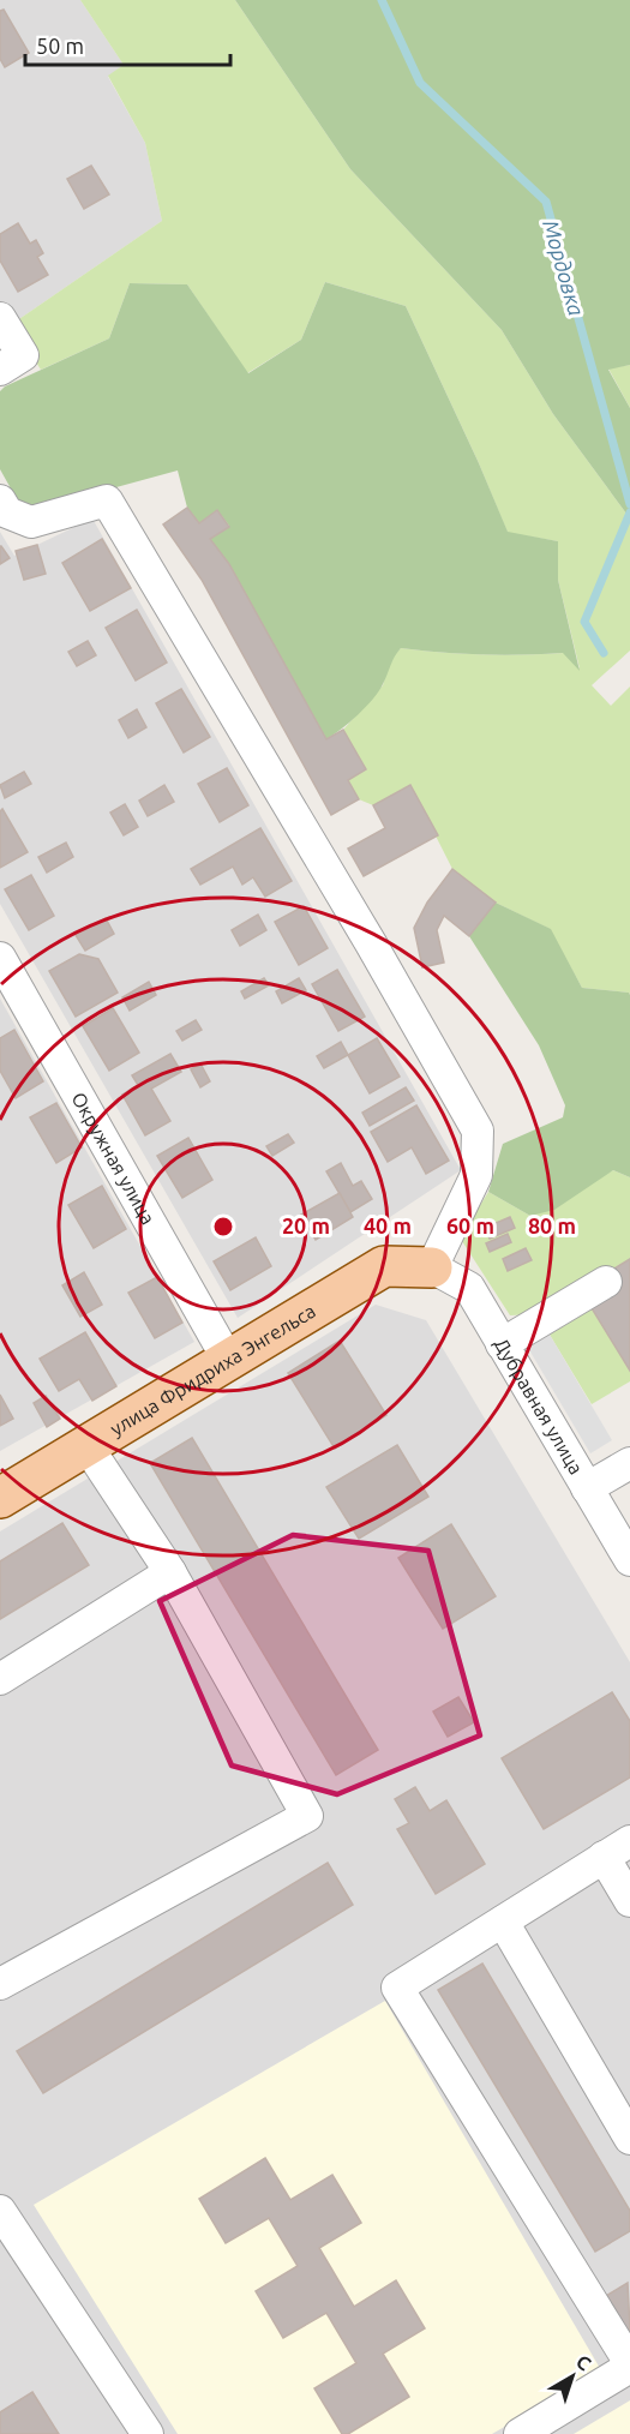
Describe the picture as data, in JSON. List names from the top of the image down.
{
  "streets": {
    "main road": ["улица Фридриха Энгельса"],
    "street": ["Окружная улица", "Дубравная улица"]
  },
  "crossings": [
    ["Окружная улица", "улица Фридриха Энгельса"],
    ["улица Фридриха Энгельса", "Дубравная улица"]
  ],
  "water": ["Мордовка"],
  "scale_bar": "50 m",
  "north": "top right",
  "rings": [
    "20 m",
    "40 m",
    "60 m",
    "80 m"
  ]
}
